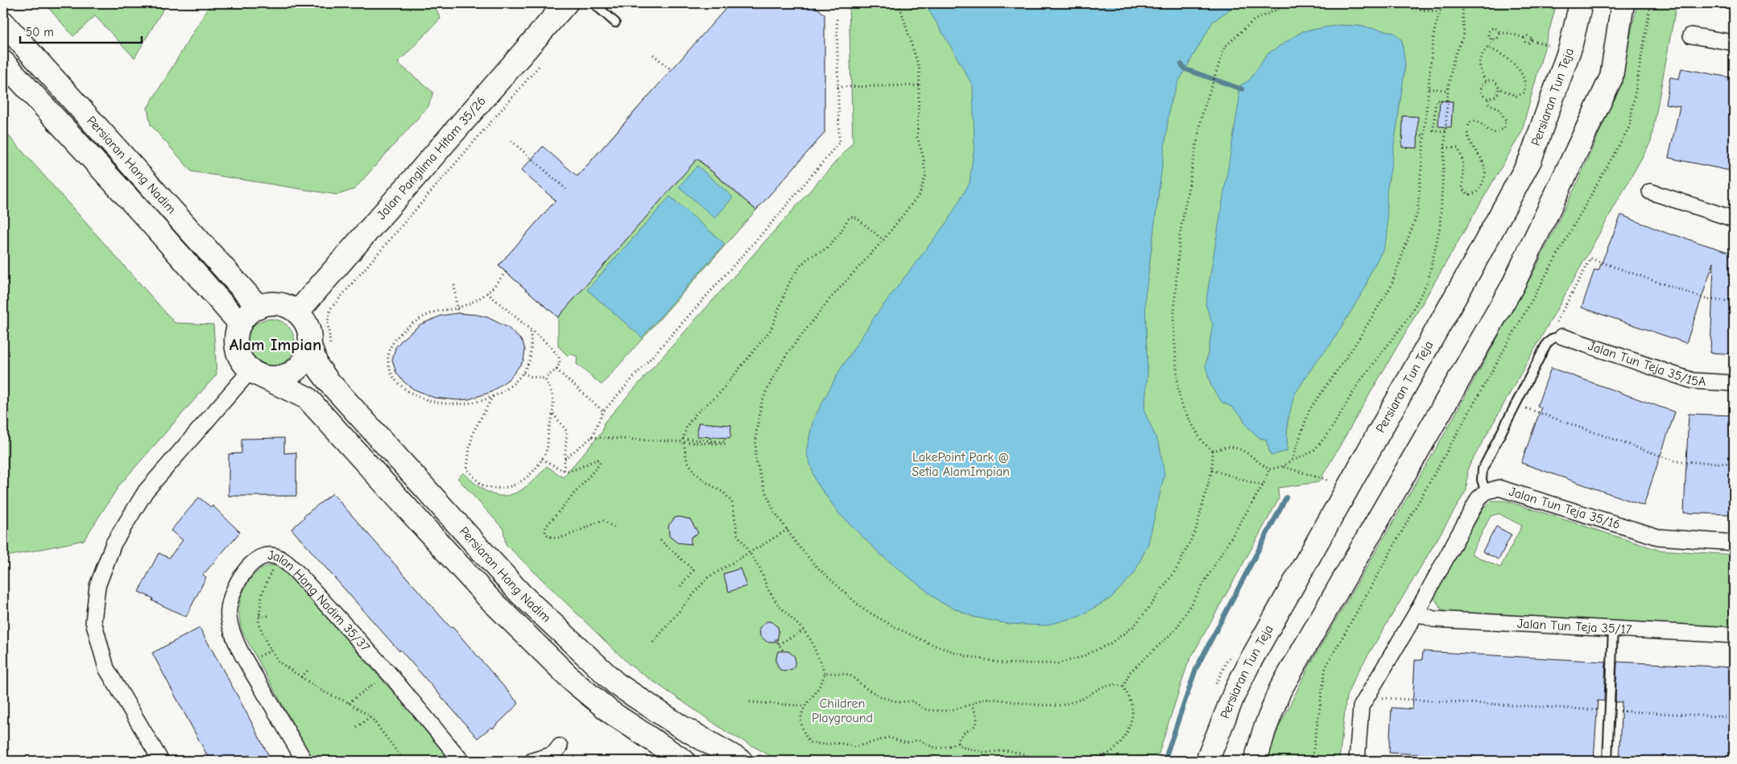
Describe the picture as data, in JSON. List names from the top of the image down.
{
  "streets": {
    "street": [
      "Persiaran Tun Teja",
      "Jalan Panglima Hitam 35/26",
      "Persiaran Hang Nadim",
      "Jalan Tun Teja 35/15A",
      "Jalan Tun Teja 35/16",
      "Jalan Hang Nadim 35/37",
      "Jalan Tun Teja 35/17"
    ]
  },
  "crossings": [
    ["Jalan Panglima Hitam 35/26", "Persiaran Hang Nadim"]
  ],
  "districts": ["Alam Impian"],
  "parks": ["LakePoint Park @ Setia AlamImpian", "Children Playground"],
  "scale_bar": "50 m"
}
